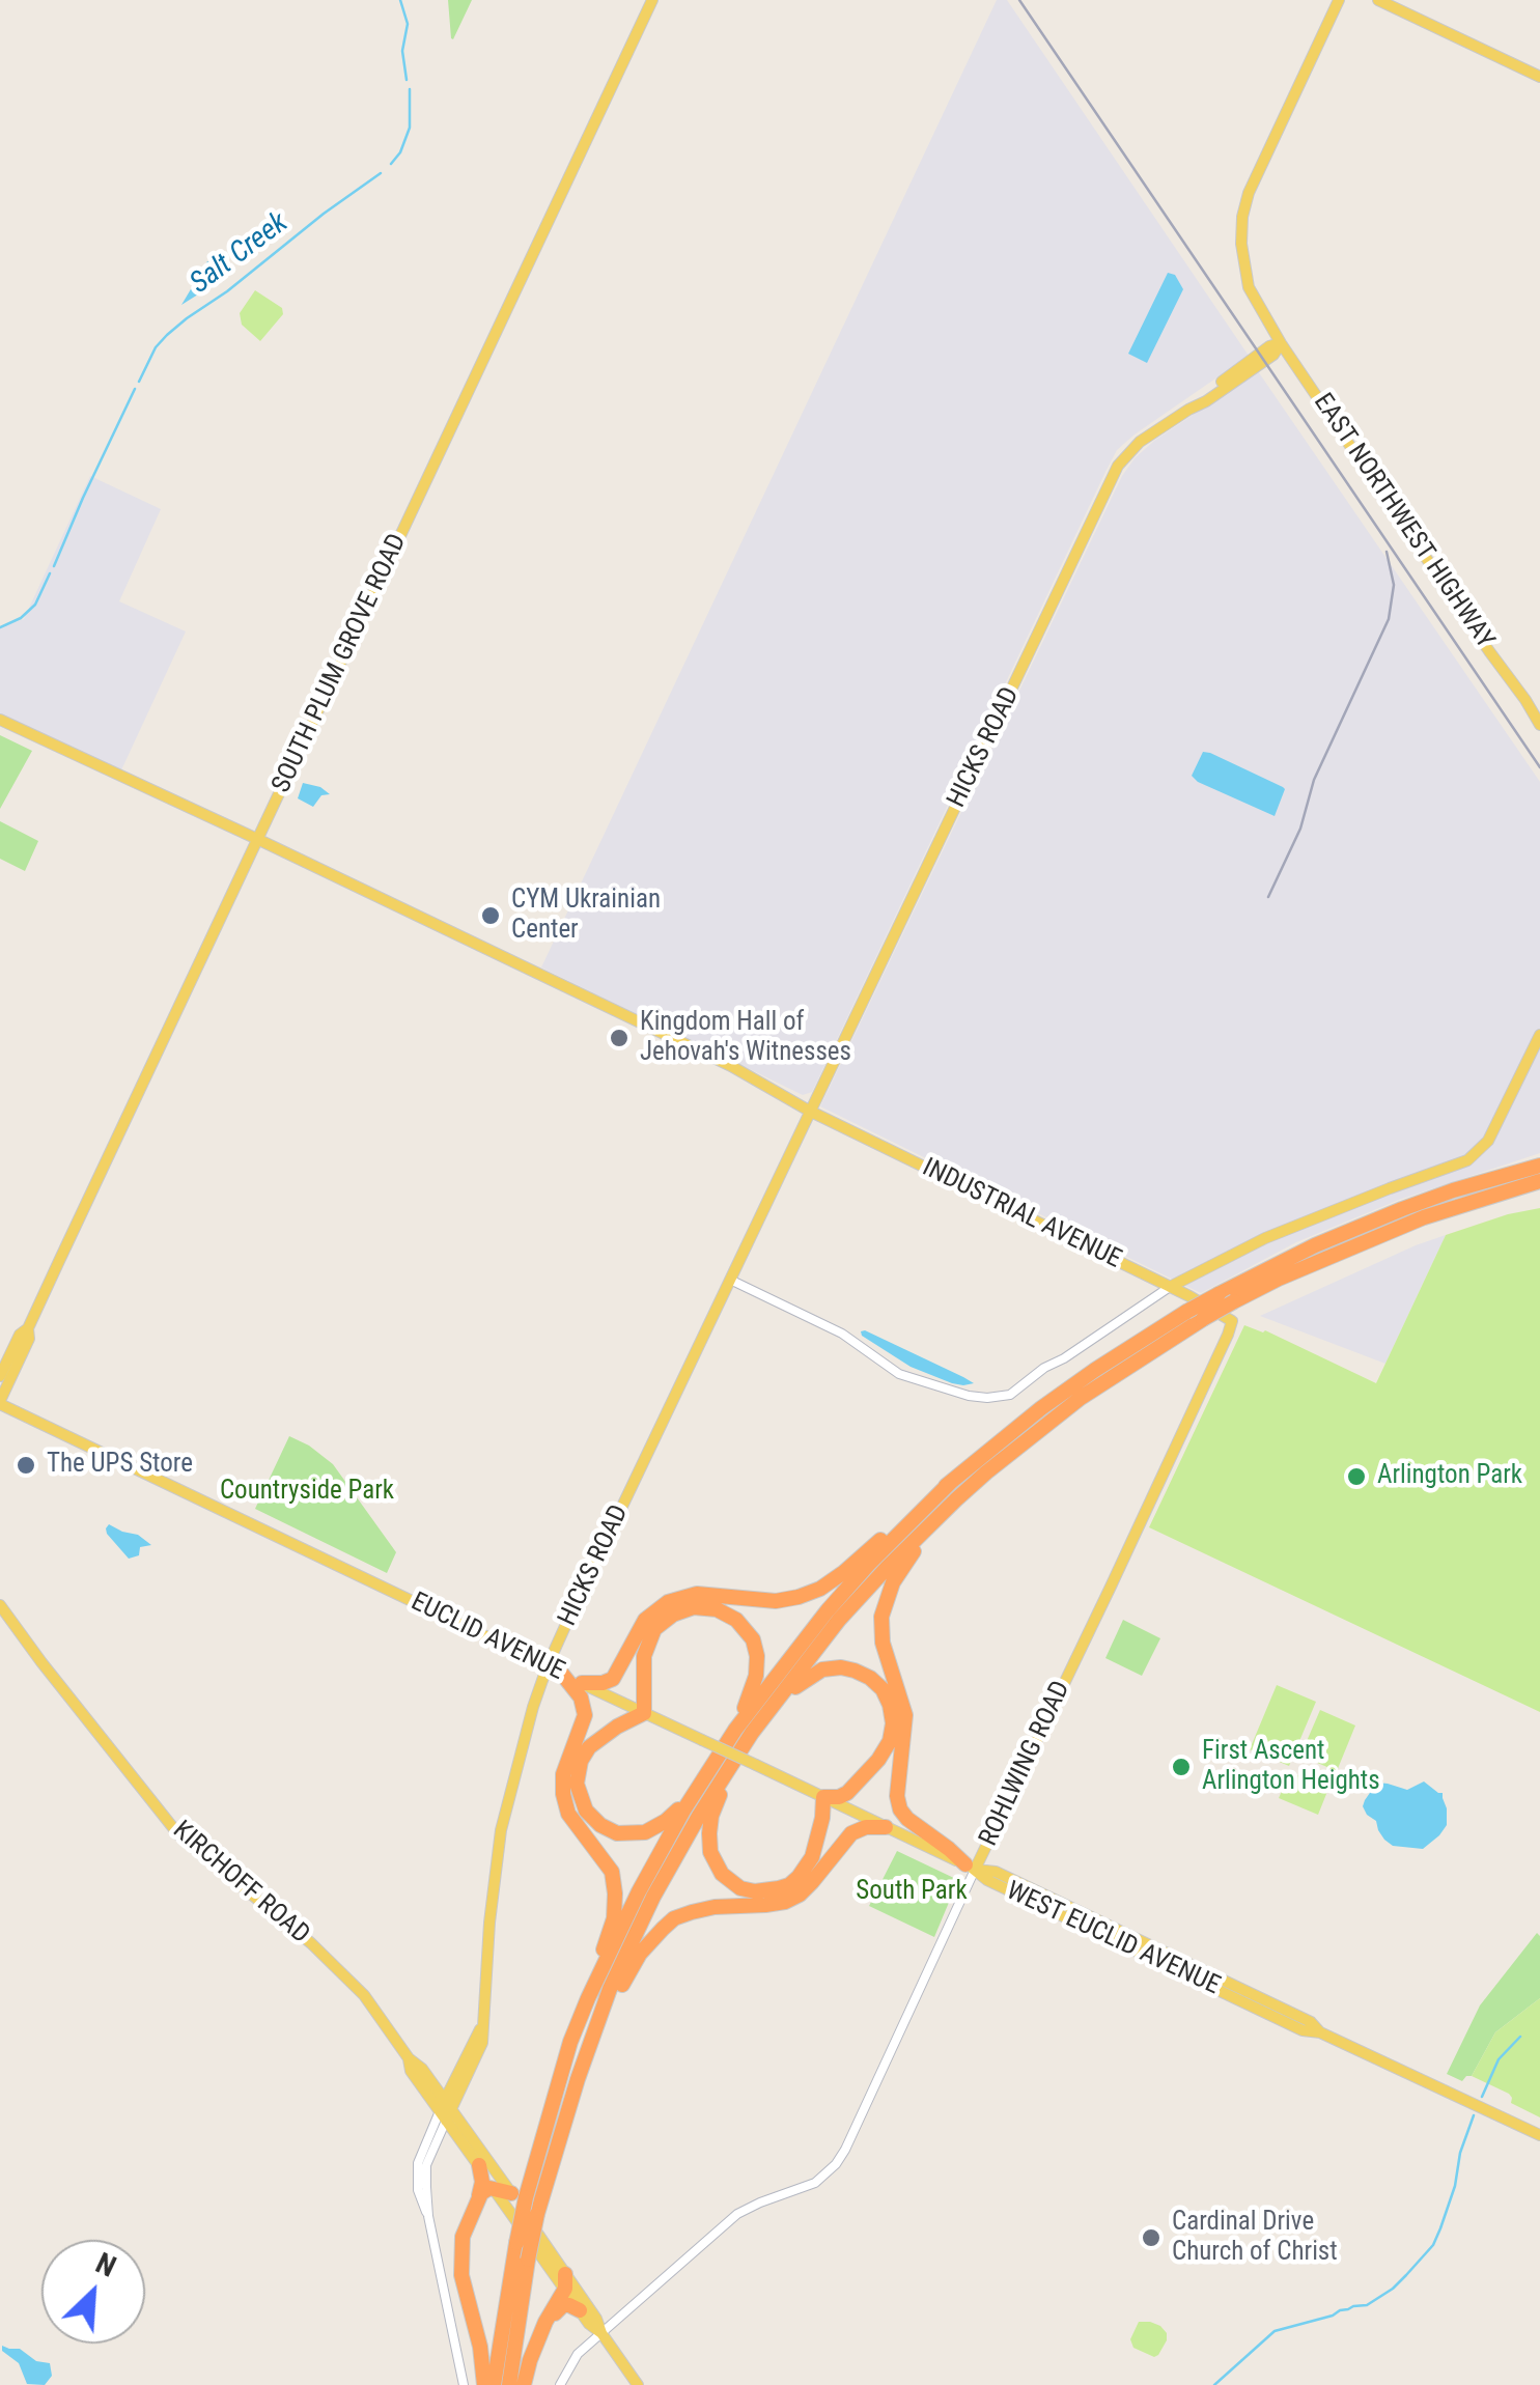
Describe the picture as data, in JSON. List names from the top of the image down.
{
  "streets": {
    "main road": [
      "EAST NORTHWEST HIGHWAY",
      "SOUTH PLUM GROVE ROAD",
      "HICKS ROAD",
      "INDUSTRIAL AVENUE",
      "EUCLID AVENUE",
      "ROHLWING ROAD",
      "KIRCHOFF ROAD",
      "WEST EUCLID AVENUE"
    ]
  },
  "crossings": [
    ["EAST NORTHWEST HIGHWAY", "HICKS ROAD"],
    ["SOUTH PLUM GROVE ROAD", "INDUSTRIAL AVENUE"],
    ["SOUTH PLUM GROVE ROAD", "EUCLID AVENUE"],
    ["HICKS ROAD", "INDUSTRIAL AVENUE"],
    ["HICKS ROAD", "EUCLID AVENUE"],
    ["INDUSTRIAL AVENUE", "ROHLWING ROAD"],
    ["EUCLID AVENUE", "ROHLWING ROAD"],
    ["EUCLID AVENUE", "WEST EUCLID AVENUE"],
    ["ROHLWING ROAD", "KIRCHOFF ROAD"],
    ["ROHLWING ROAD", "WEST EUCLID AVENUE"]
  ],
  "water": ["Salt Creek"],
  "parks": ["Countryside Park", "South Park"],
  "places": [
    "CYM Ukrainian Center",
    "Kingdom Hall of Jehovah's Witnesses",
    "The UPS Store",
    "Arlington Park",
    "First Ascent Arlington Heights",
    "Cardinal Drive Church of Christ"
  ],
  "north": "top right"
}
